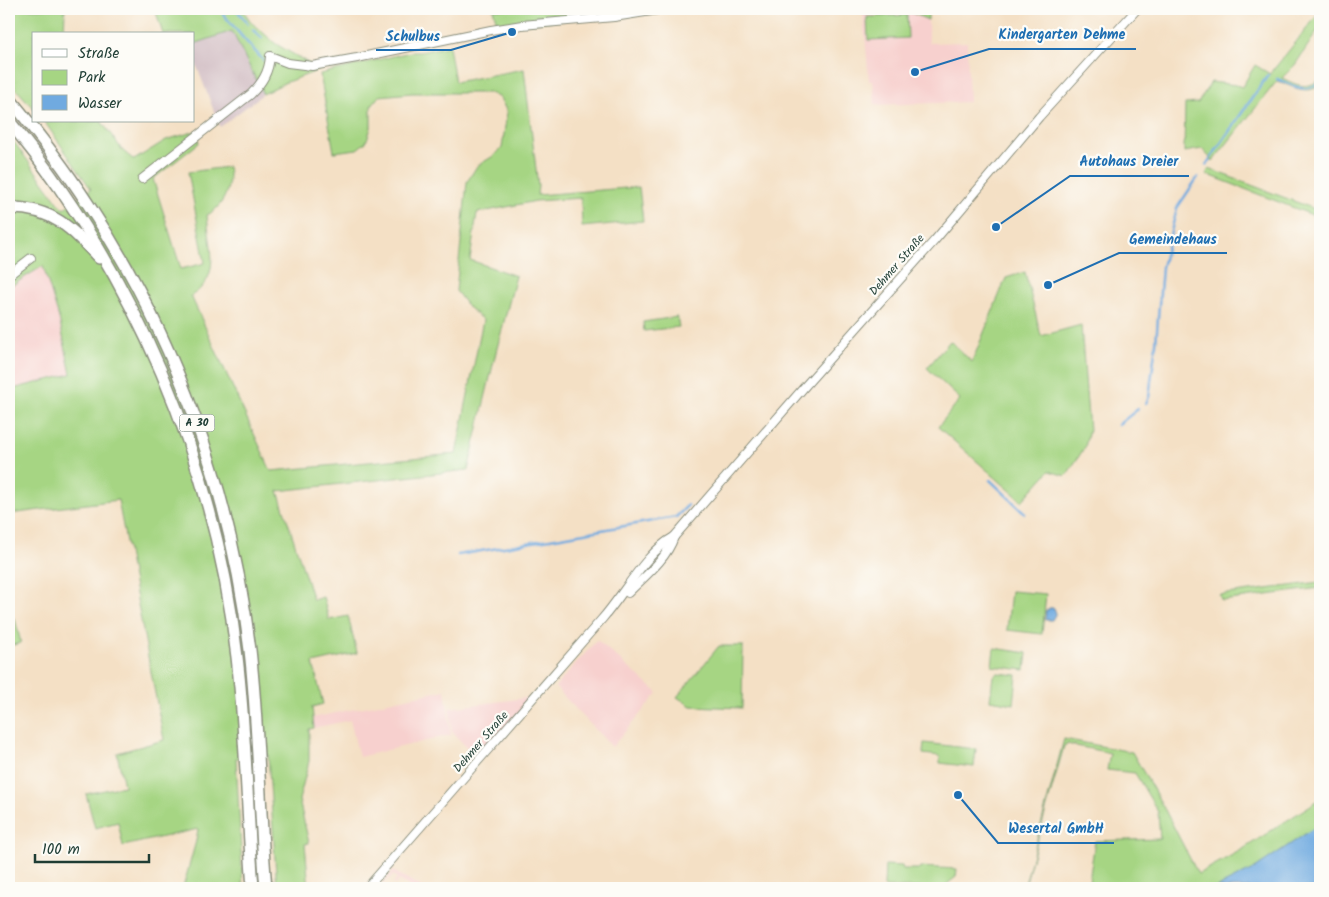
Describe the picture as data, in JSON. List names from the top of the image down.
{
  "streets": {
    "highway": ["A 30"],
    "street": ["Dehmer Straße"]
  },
  "places": [
    "Schulbus",
    "Kindergarten Dehme",
    "Autohaus Dreier",
    "Gemeindehaus",
    "Wesertal GmbH"
  ],
  "legend": ["Straße", "Park", "Wasser"],
  "scale_bar": "100 m"
}
